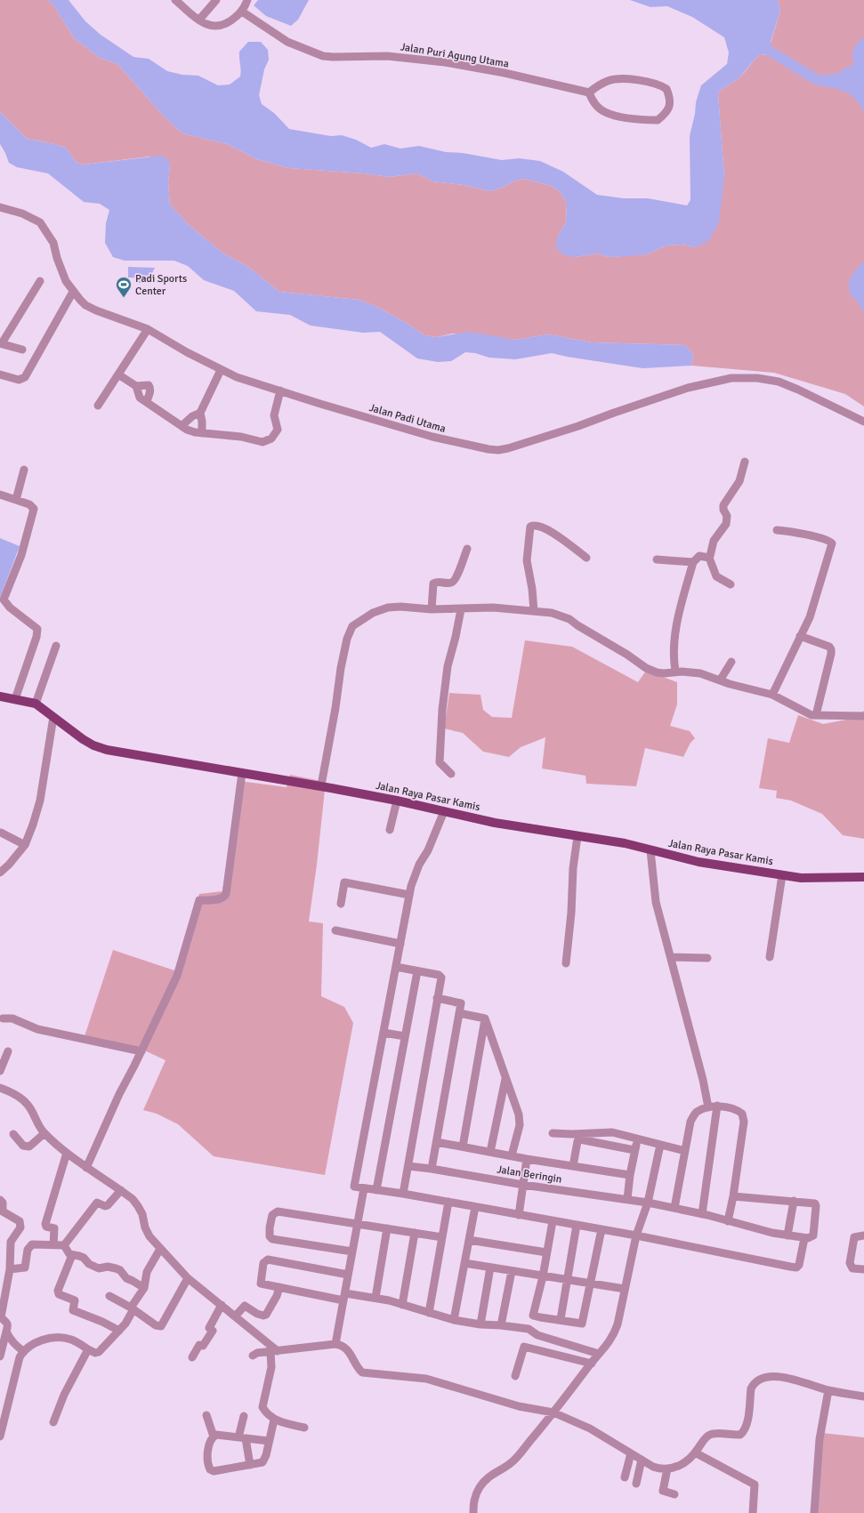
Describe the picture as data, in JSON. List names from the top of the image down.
{
  "streets": {
    "main road": ["Jalan Raya Pasar Kamis"],
    "street": ["Jalan Puri Agung Utama", "Jalan Padi Utama", "Jalan Beringin"]
  },
  "places": {
    "sports": ["Padi Sports Center"]
  }
}
